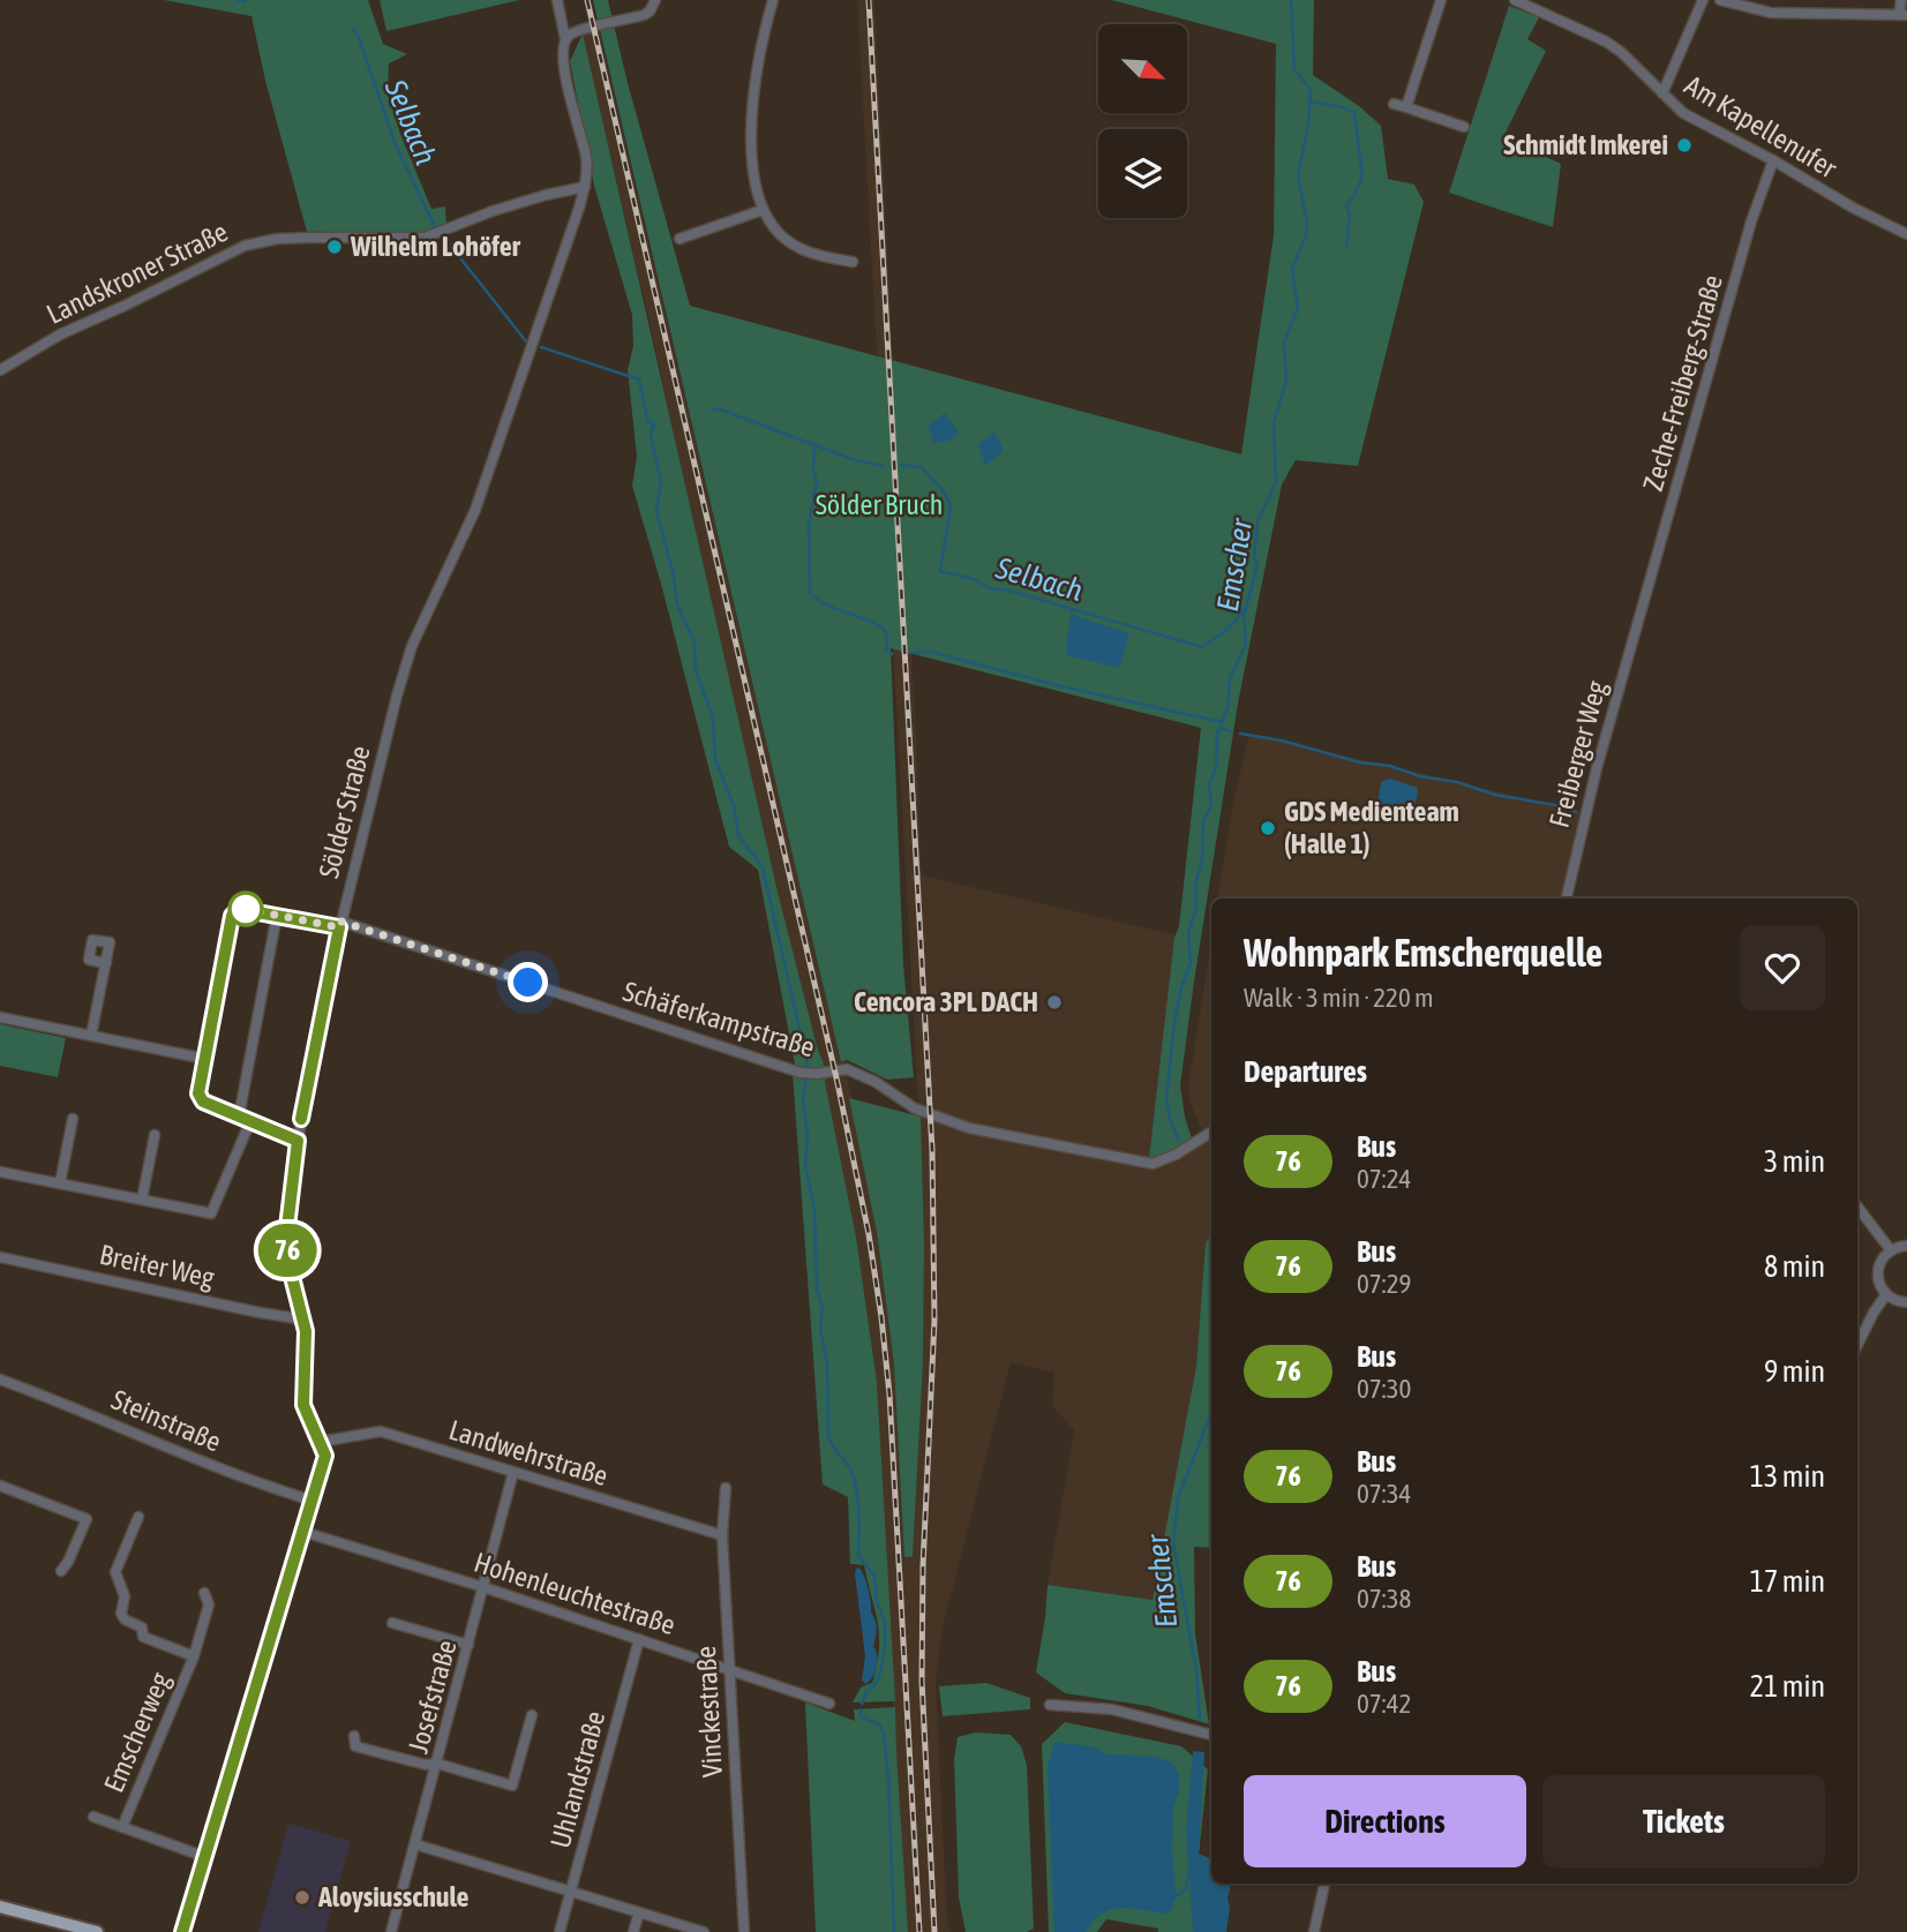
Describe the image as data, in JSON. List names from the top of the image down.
{
  "streets": {
    "street": [
      "Am Kapellenufer",
      "Landskroner Straße",
      "Zeche-Freiberg-Straße",
      "Freiberger Weg",
      "Sölder Straße",
      "Schäferkampstraße",
      "Breiter Weg",
      "Steinstraße",
      "Landwehrstraße",
      "Hohenleuchtestraße",
      "Josefstraße",
      "Vinckestraße",
      "Emscherweg",
      "Uhlandstraße"
    ]
  },
  "crossings": [
    ["Am Kapellenufer", "Zeche-Freiberg-Straße"],
    ["Landskroner Straße", "Sölder Straße"],
    ["Zeche-Freiberg-Straße", "Freiberger Weg"],
    ["Sölder Straße", "Schäferkampstraße"],
    ["Sölder Straße", "Breiter Weg"],
    ["Sölder Straße", "Steinstraße"],
    ["Sölder Straße", "Landwehrstraße"],
    ["Sölder Straße", "Hohenleuchtestraße"],
    ["Sölder Straße", "Emscherweg"],
    ["Landwehrstraße", "Josefstraße"],
    ["Landwehrstraße", "Vinckestraße"],
    ["Hohenleuchtestraße", "Josefstraße"],
    ["Hohenleuchtestraße", "Vinckestraße"],
    ["Hohenleuchtestraße", "Uhlandstraße"]
  ],
  "water": ["Selbach", "Emscher"],
  "parks": ["Sölder Bruch"],
  "places": [
    "Schmidt Imkerei",
    "Wilhelm Lohöfer",
    "GDS Medienteam (Halle 1)",
    "Cencora 3PL DACH",
    "Aloysiusschule"
  ],
  "lines": ["bus line 76"],
  "north": "bottom right",
  "page": {
    "on_map": "76",
    "heading": [
      ["Wohnpark Emscherquelle", "Walk · 3 min · 220 m"],
      "Departures"
    ],
    "list": [
      {
        "mark": "76",
        "name": "Bus",
        "note": "07:24",
        "value": "3 min"
      },
      {
        "mark": "76",
        "name": "Bus",
        "note": "07:29",
        "value": "8 min"
      },
      {
        "mark": "76",
        "name": "Bus",
        "note": "07:30",
        "value": "9 min"
      },
      {
        "mark": "76",
        "name": "Bus",
        "note": "07:34",
        "value": "13 min"
      },
      {
        "mark": "76",
        "name": "Bus",
        "note": "07:38",
        "value": "17 min"
      },
      {
        "mark": "76",
        "name": "Bus",
        "note": "07:42",
        "value": "21 min"
      }
    ],
    "buttons": ["Directions", "Tickets"]
  }
}
